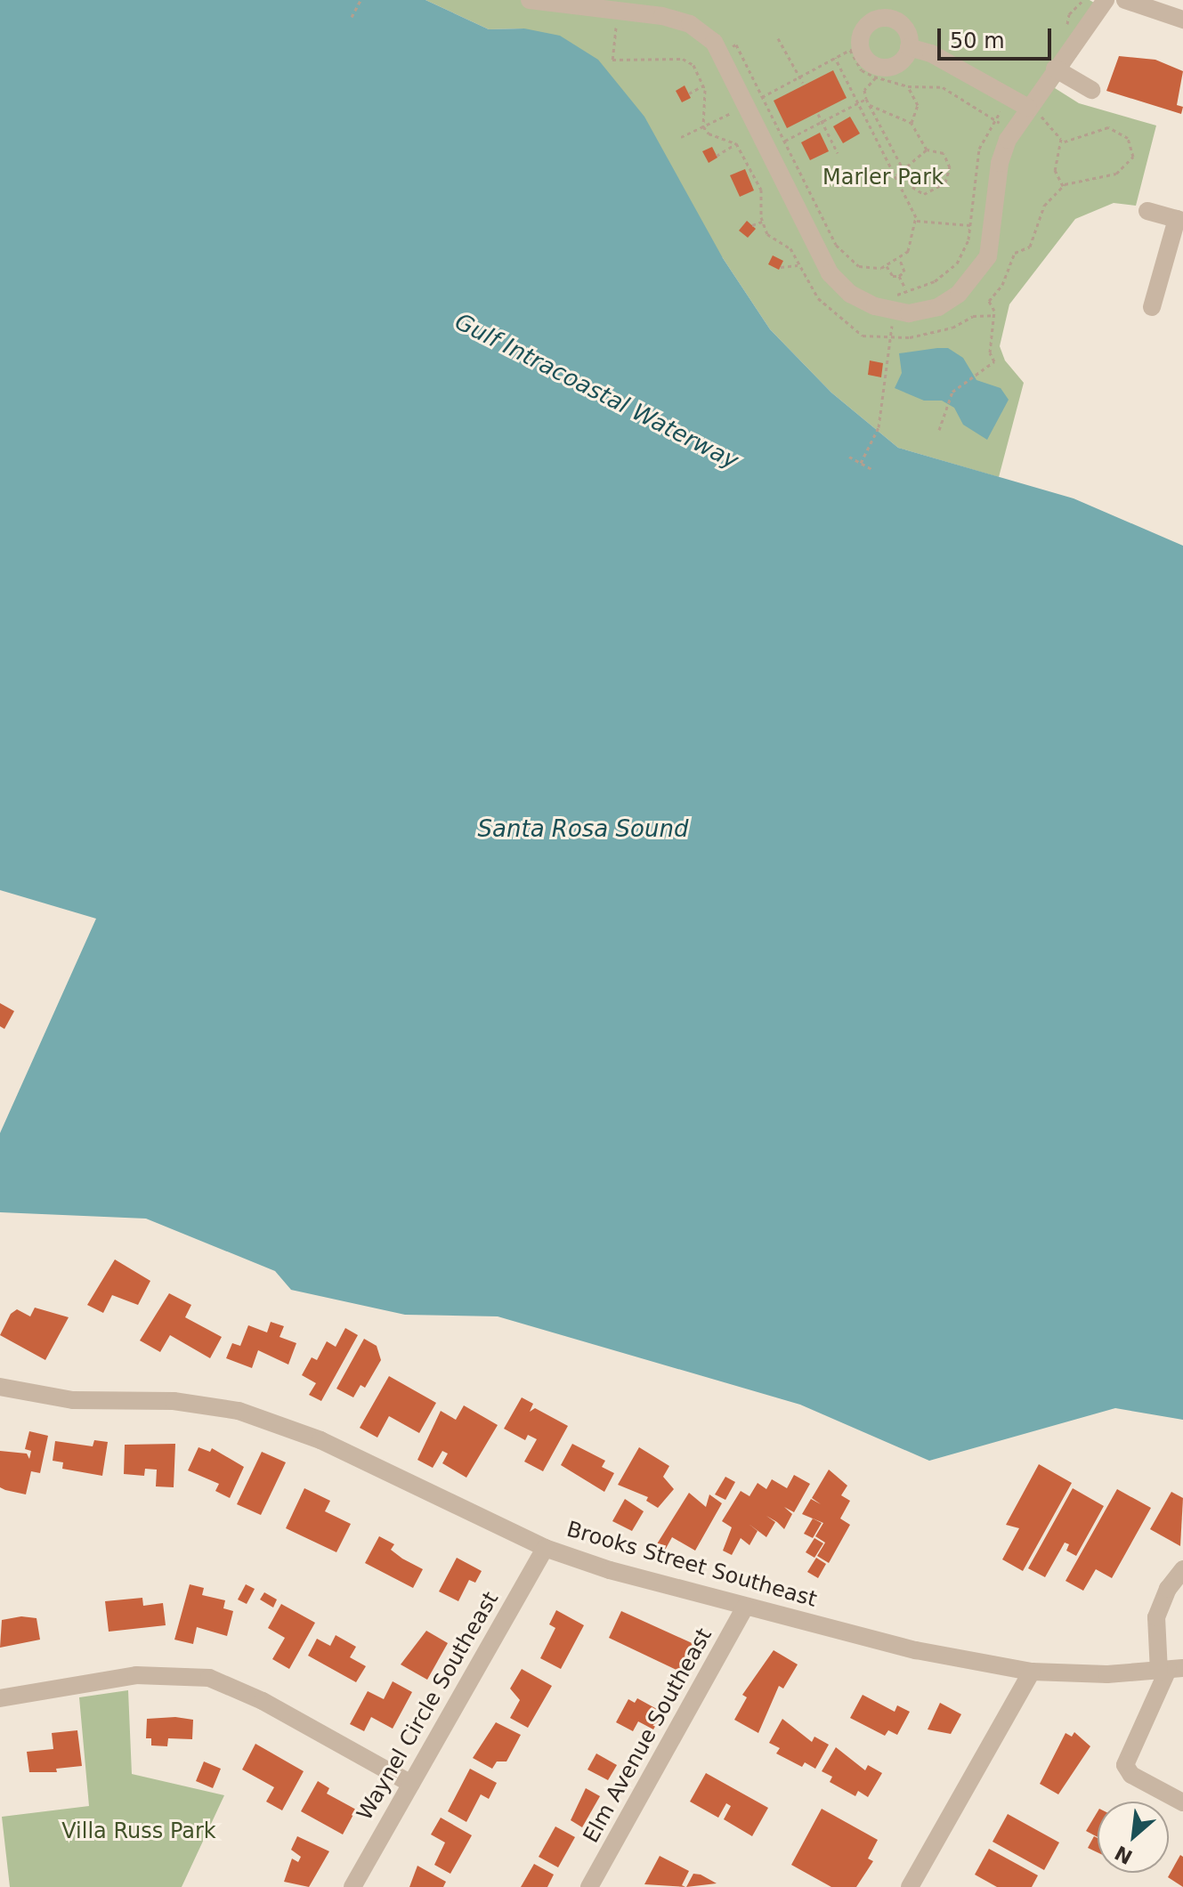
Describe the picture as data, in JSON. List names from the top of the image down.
{
  "streets": {
    "street": ["Brooks Street Southeast", "Waynel Circle Southeast", "Elm Avenue Southeast"]
  },
  "crossings": [
    ["Brooks Street Southeast", "Waynel Circle Southeast"],
    ["Brooks Street Southeast", "Elm Avenue Southeast"]
  ],
  "water": ["Gulf Intracoastal Waterway", "Santa Rosa Sound"],
  "parks": ["Marler Park", "Villa Russ Park"],
  "scale_bar": "50 m",
  "north": "bottom left"
}
